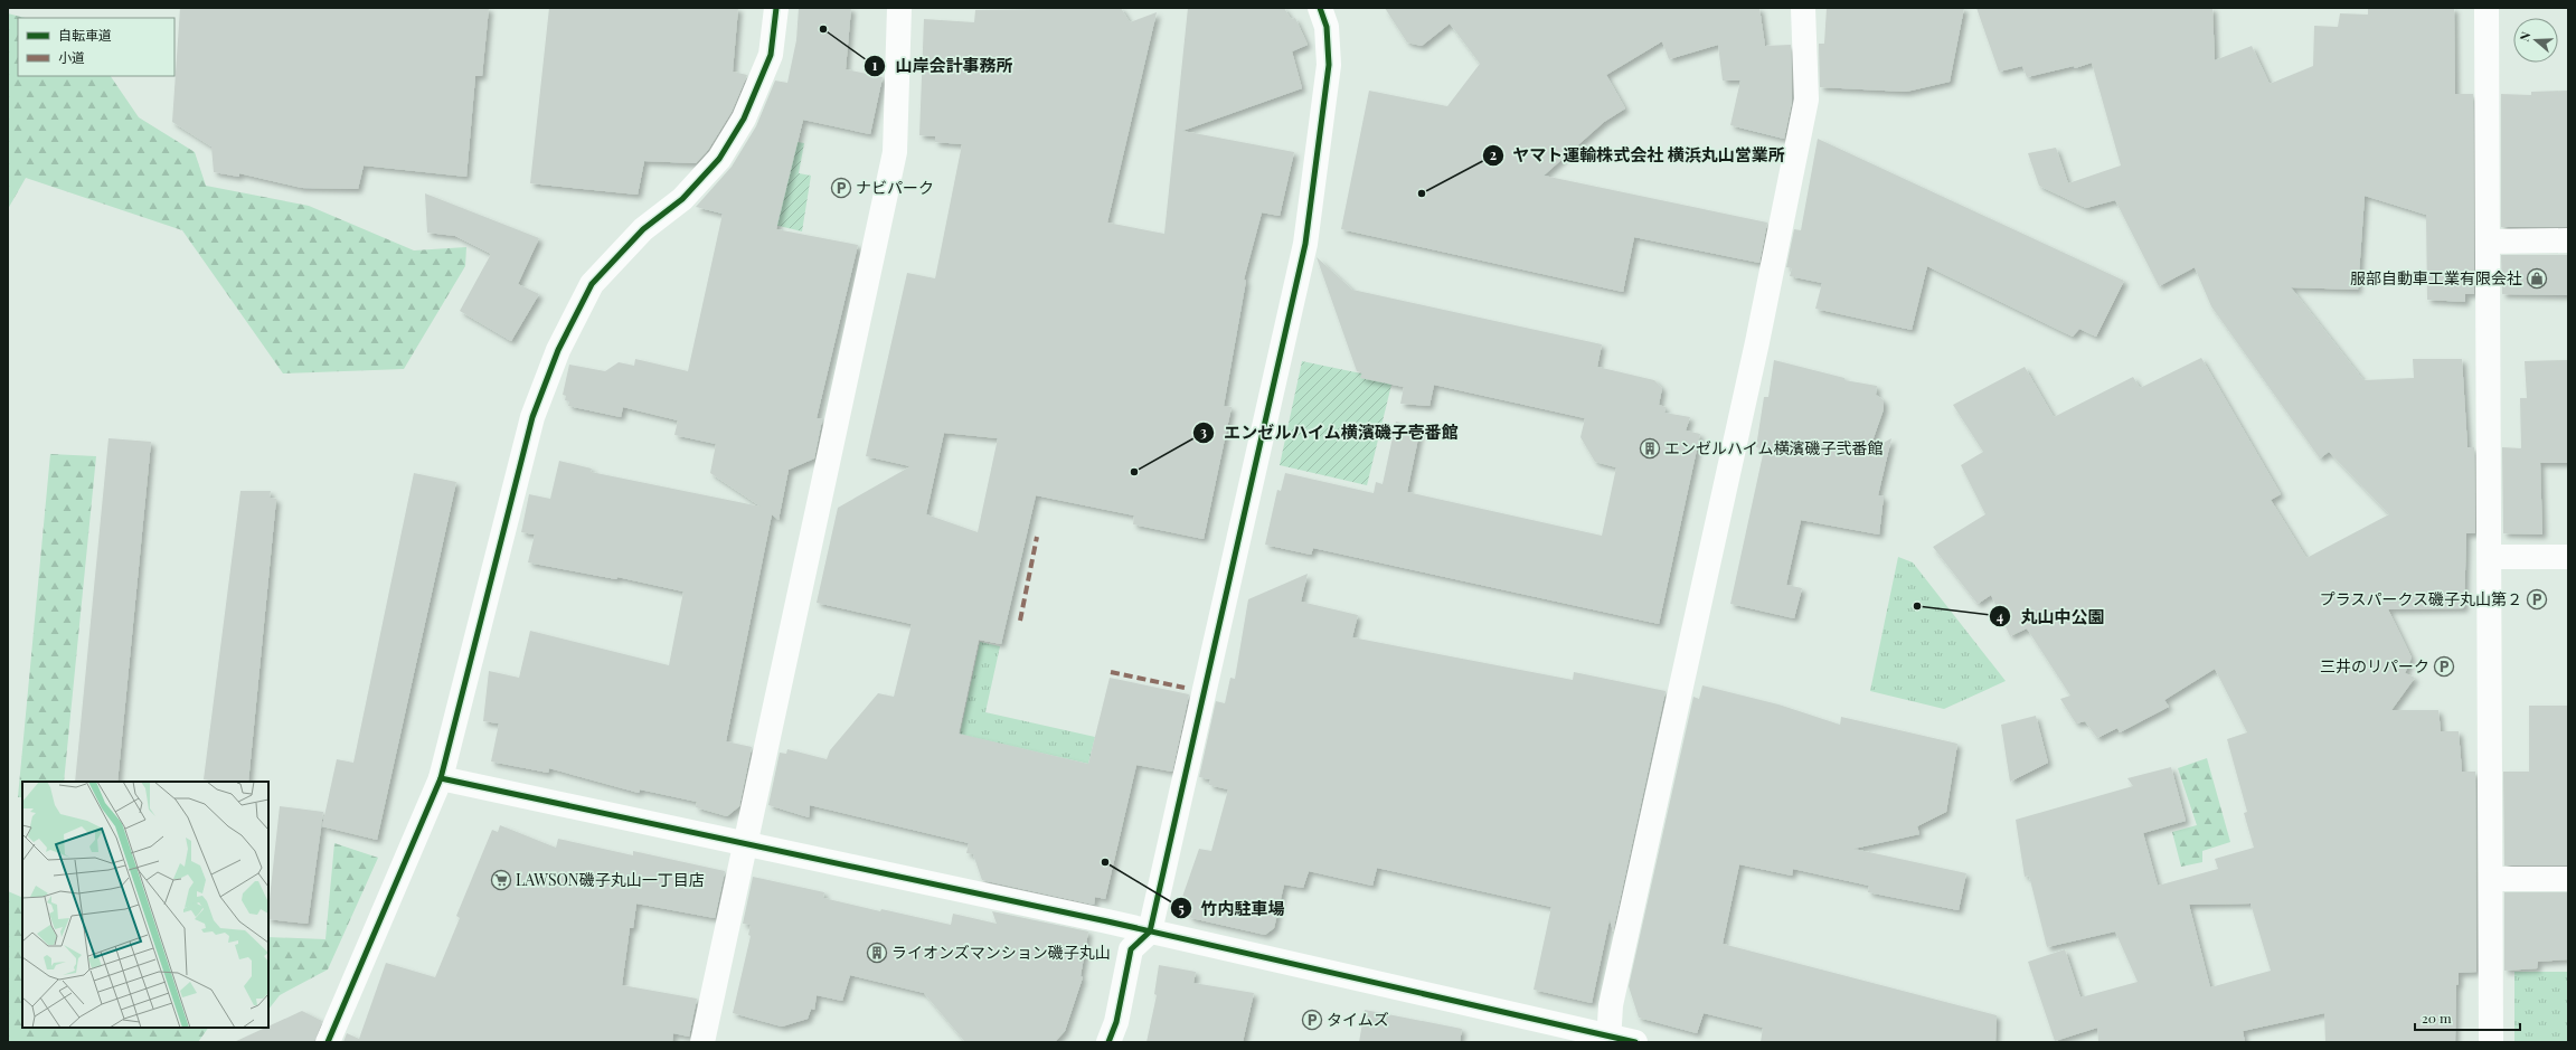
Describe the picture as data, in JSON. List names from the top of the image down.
{
  "places": {
    "other": [
      "山岸会計事務所",
      "ヤマト運輸株式会社 横浜丸山営業所",
      "エンゼルハイム横濱磯子壱番館",
      "丸山中公園",
      "竹内駐車場"
    ],
    "parking": [
      "ナビパーク",
      "プラスパークス磯子丸山第２",
      "三井のリパーク",
      "タイムズ"
    ],
    "shop": ["服部自動車工業有限会社"],
    "building": ["エンゼルハイム横濱磯子弐番館", "ライオンズマンション磯子丸山"],
    "supermarket": ["LAWSON磯子丸山一丁目店"]
  },
  "legend": ["自転車道", "小道"],
  "scale_bar": "20 m",
  "north": "left"
}
